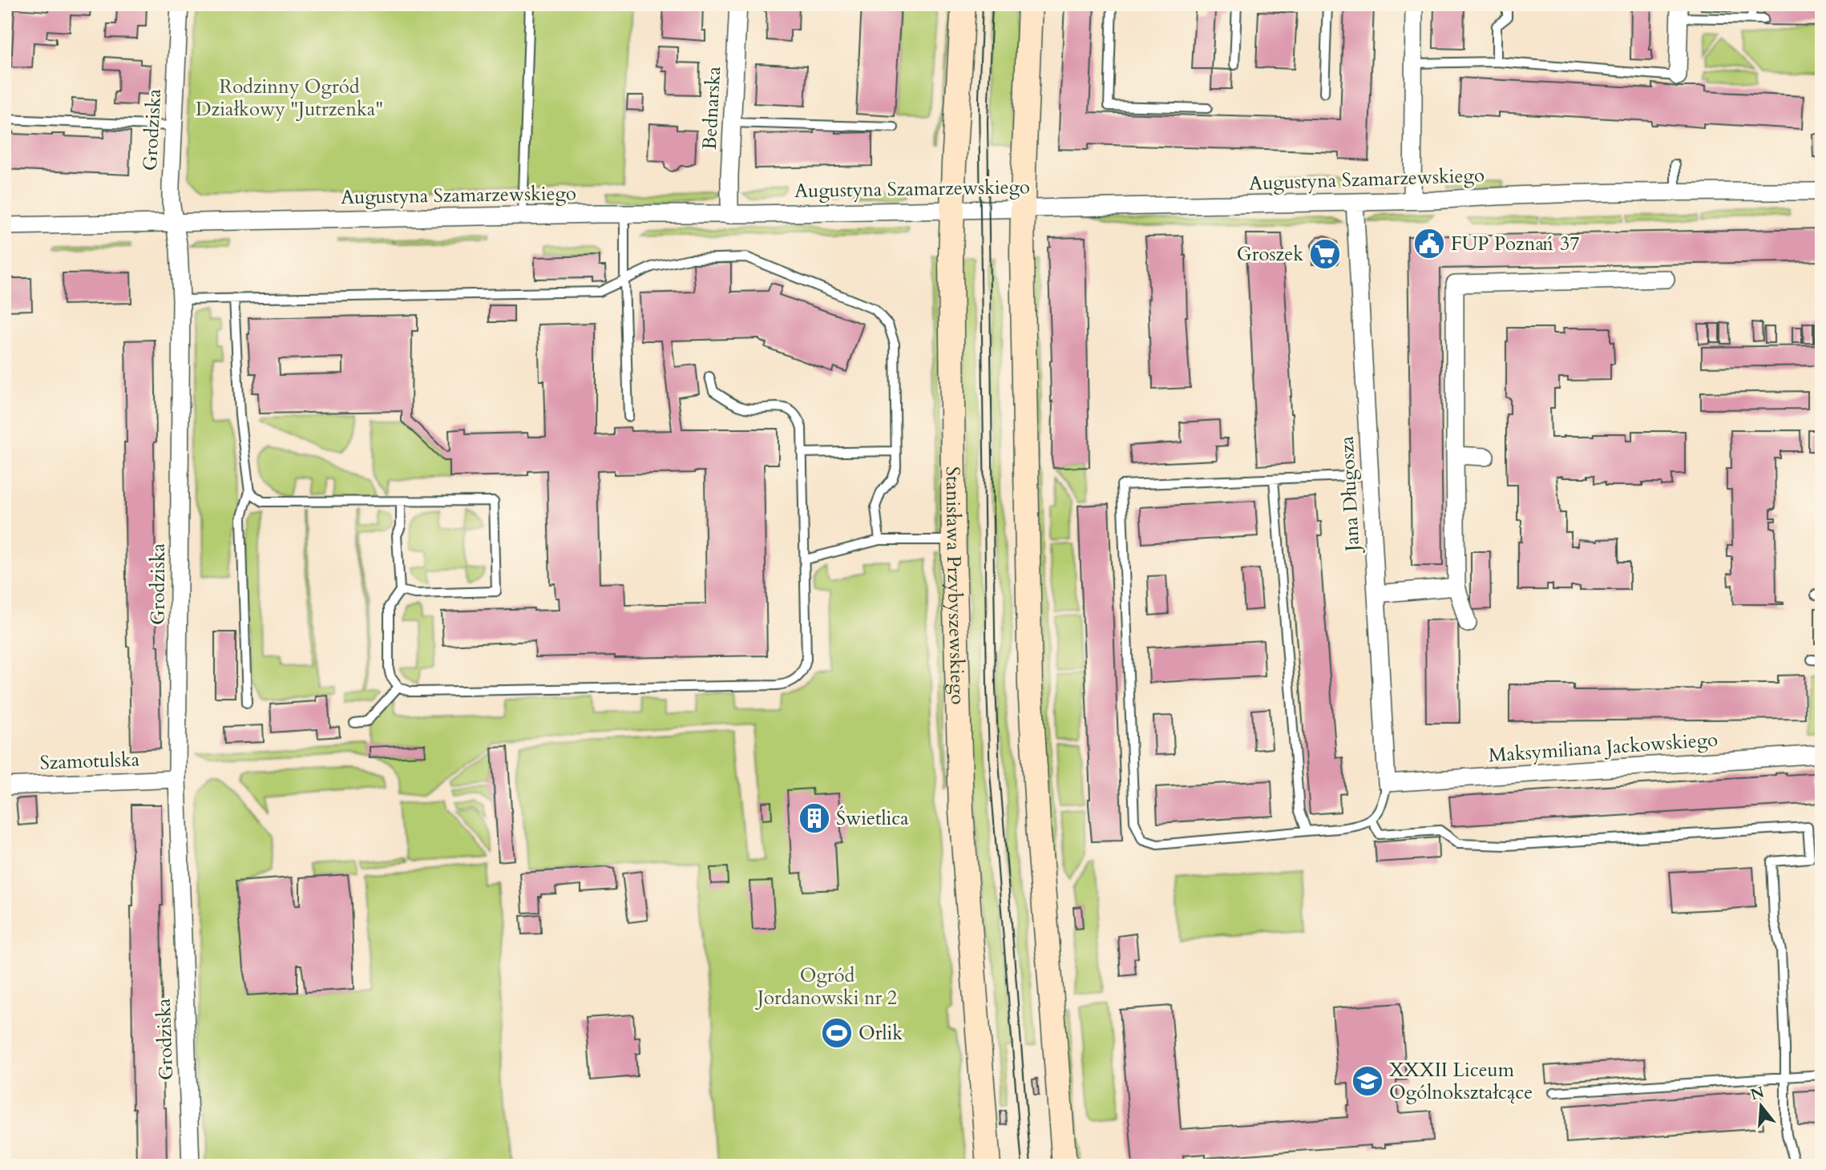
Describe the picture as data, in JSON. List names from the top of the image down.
{
  "streets": {
    "main road": ["Stanisława Przybyszewskiego"],
    "street": [
      "Bednarska",
      "Grodziska",
      "Augustyna Szamarzewskiego",
      "Jana Długosza",
      "Maksymiliana Jackowskiego",
      "Szamotulska"
    ]
  },
  "crossings": [
    ["Bednarska", "Augustyna Szamarzewskiego"],
    ["Grodziska", "Augustyna Szamarzewskiego"],
    ["Grodziska", "Szamotulska"],
    ["Augustyna Szamarzewskiego", "Jana Długosza"],
    ["Augustyna Szamarzewskiego", "Stanisława Przybyszewskiego"],
    ["Jana Długosza", "Maksymiliana Jackowskiego"]
  ],
  "parks": ["Rodzinny Ogród Działkowy \"Jutrzenka\"", "Ogród Jordanowski nr 2"],
  "places": {
    "public building": ["FUP Poznań 37"],
    "supermarket": ["Groszek"],
    "building": ["Świetlica"],
    "sports": ["Orlik"],
    "school or university": ["XXXII Liceum Ogólnokształcące"]
  },
  "north": "top"
}
